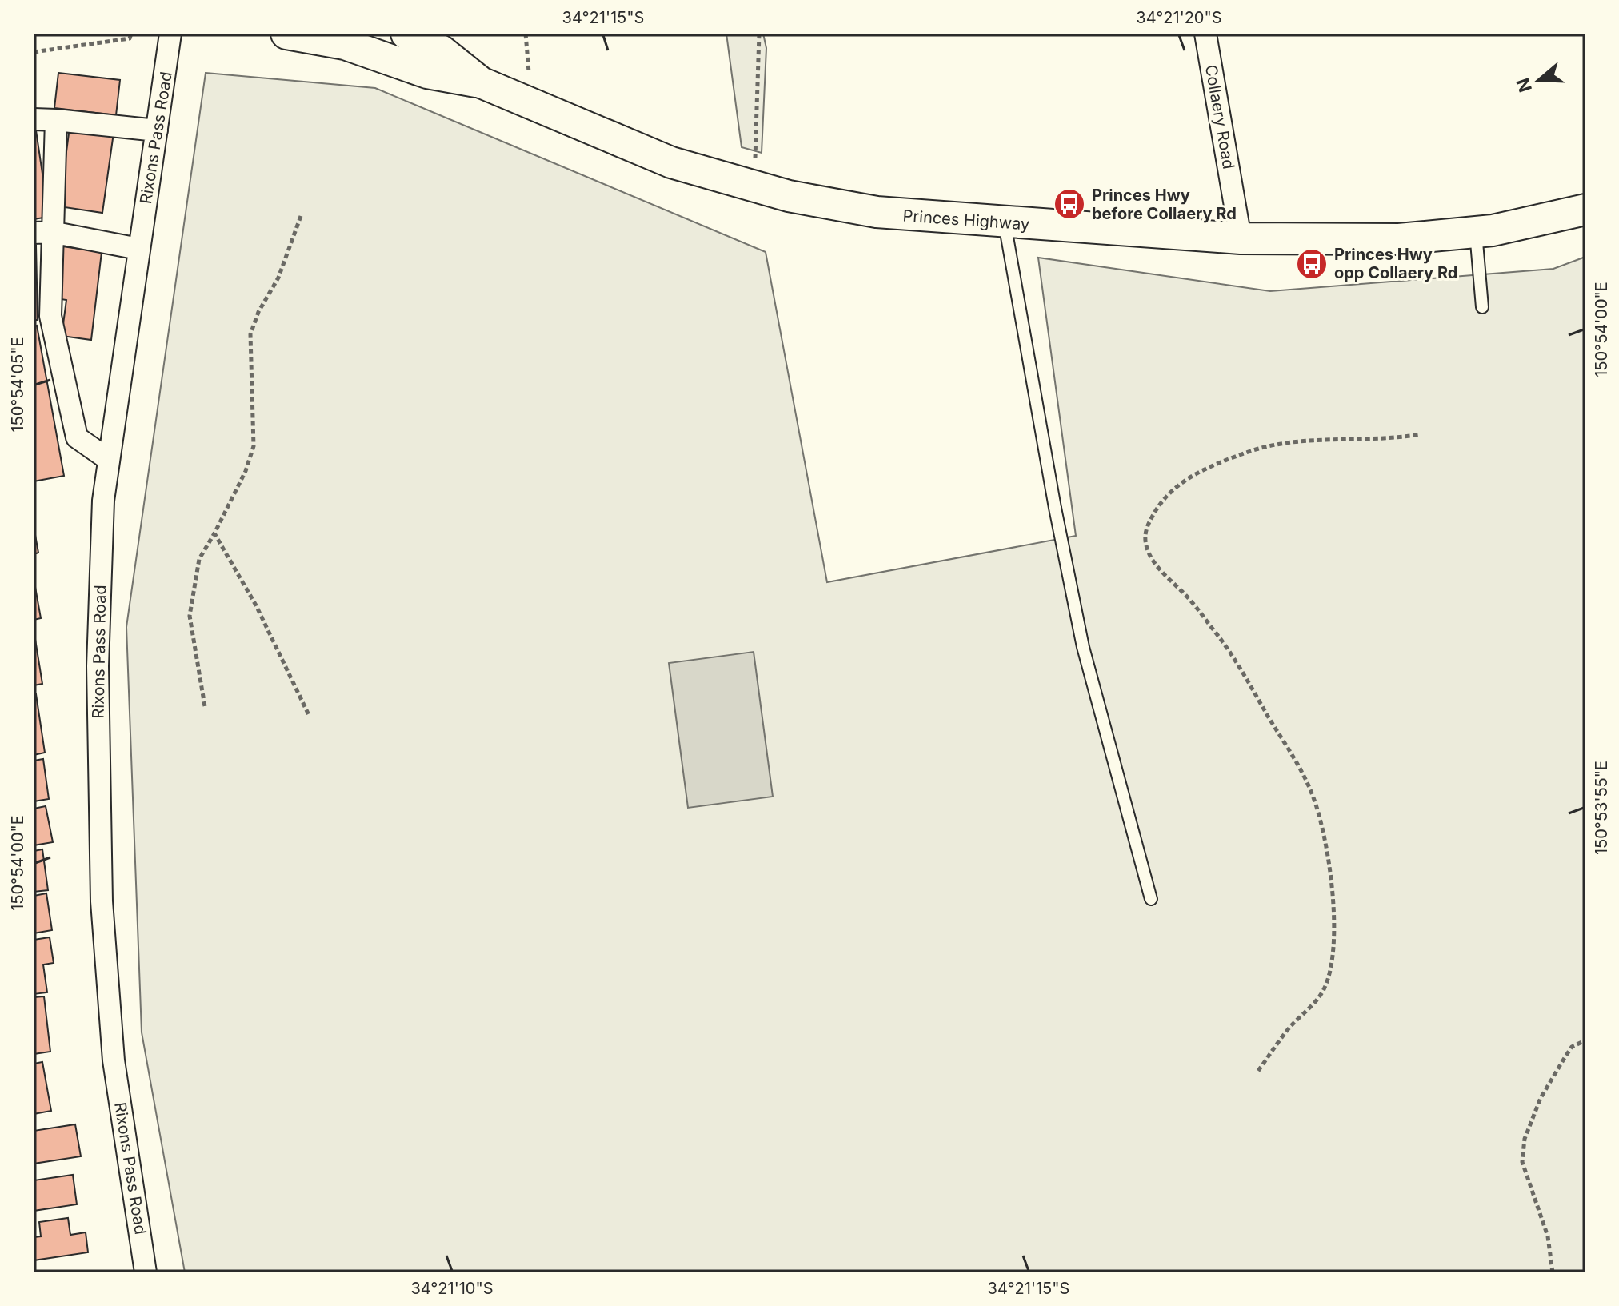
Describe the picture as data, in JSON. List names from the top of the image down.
{
  "streets": {
    "main road": ["Princes Highway"],
    "street": ["Collaery Road", "Rixons Pass Road"]
  },
  "crossings": [
    ["Collaery Road", "Princes Highway"]
  ],
  "places": {
    "bus stop": ["Princes Hwy before Collaery Rd", "Princes Hwy opp Collaery Rd"]
  },
  "north": "left",
  "coordinates": [
    "34°21'15\"S",
    "34°21'20\"S",
    "150°54'00\"E",
    "150°54'05\"E",
    "150°53'55\"E",
    "34°21'10\"S"
  ]
}
